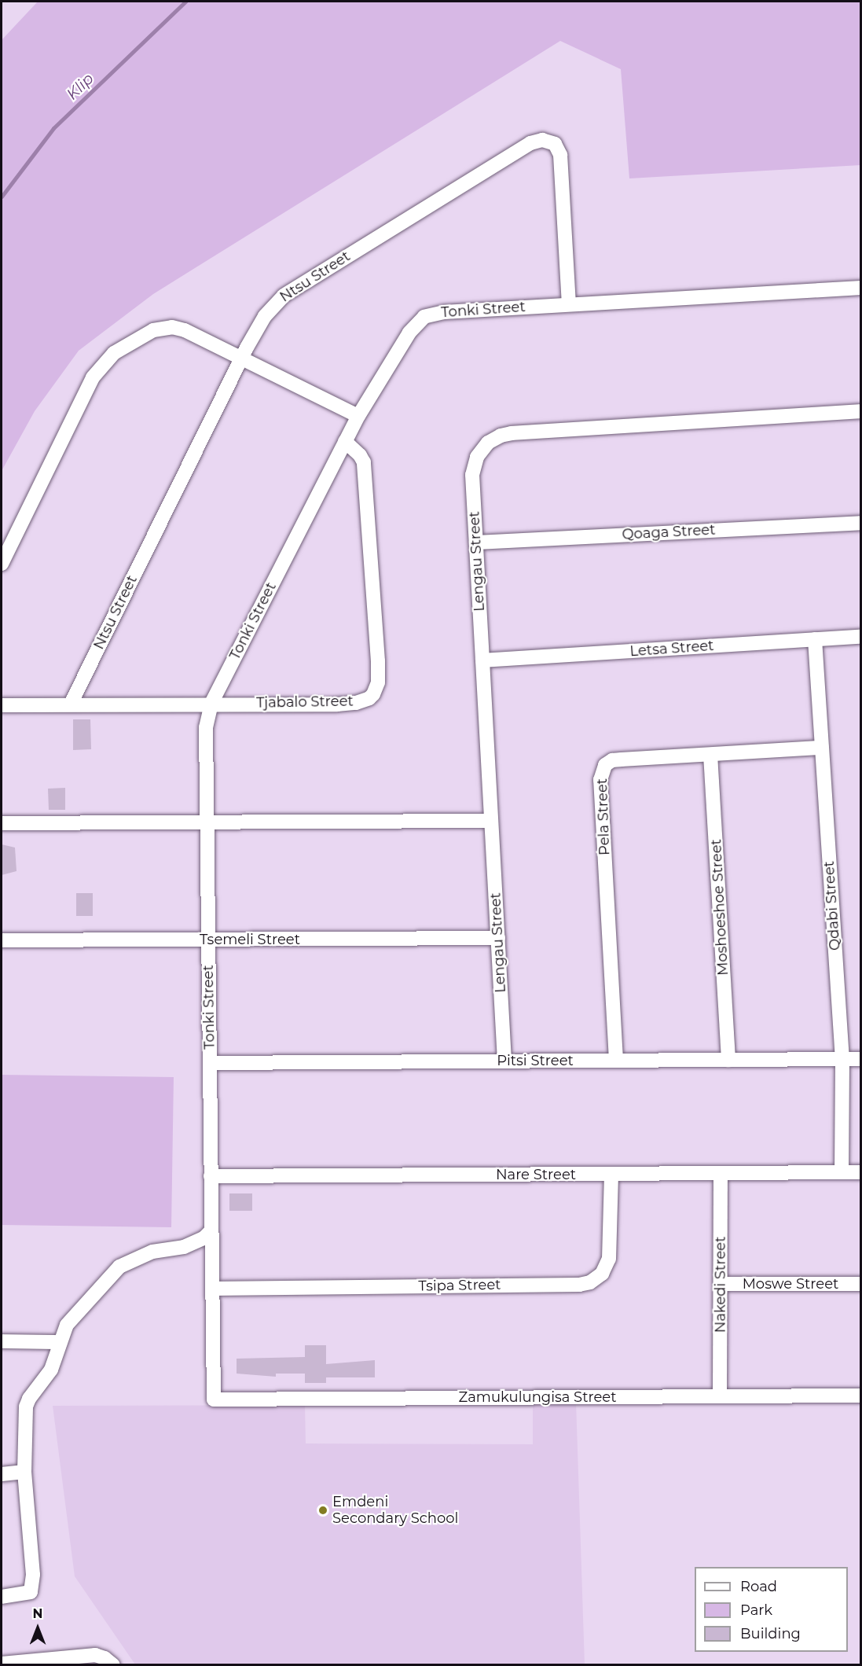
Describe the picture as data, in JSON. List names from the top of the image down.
{
  "streets": {
    "street": [
      "Ntsu Street",
      "Tonki Street",
      "Qoaga Street",
      "Lengau Street",
      "Letsa Street",
      "Tjabalo Street",
      "Pela Street",
      "Qdabi Street",
      "Moshoeshoe Street",
      "Tsemeli Street",
      "Pitsi Street",
      "Nare Street",
      "Moswe Street",
      "Nakedi Street",
      "Tsipa Street",
      "Zamukulungisa Street"
    ]
  },
  "crossings": [
    ["Ntsu Street", "Tonki Street"],
    ["Ntsu Street", "Tjabalo Street"],
    ["Tonki Street", "Tjabalo Street"],
    ["Tonki Street", "Tsemeli Street"],
    ["Tonki Street", "Pitsi Street"],
    ["Tonki Street", "Nare Street"],
    ["Tonki Street", "Tsipa Street"],
    ["Tonki Street", "Zamukulungisa Street"],
    ["Qoaga Street", "Lengau Street"],
    ["Lengau Street", "Letsa Street"],
    ["Lengau Street", "Tsemeli Street"],
    ["Lengau Street", "Pitsi Street"],
    ["Letsa Street", "Qdabi Street"],
    ["Pela Street", "Qdabi Street"],
    ["Pela Street", "Moshoeshoe Street"],
    ["Pela Street", "Pitsi Street"],
    ["Qdabi Street", "Pitsi Street"],
    ["Qdabi Street", "Nare Street"],
    ["Moshoeshoe Street", "Pitsi Street"],
    ["Nare Street", "Nakedi Street"],
    ["Nare Street", "Tsipa Street"],
    ["Moswe Street", "Nakedi Street"],
    ["Nakedi Street", "Zamukulungisa Street"]
  ],
  "water": ["Klip"],
  "places": ["Emdeni Secondary School"],
  "legend": ["Road", "Park", "Building"],
  "north": "top"
}
